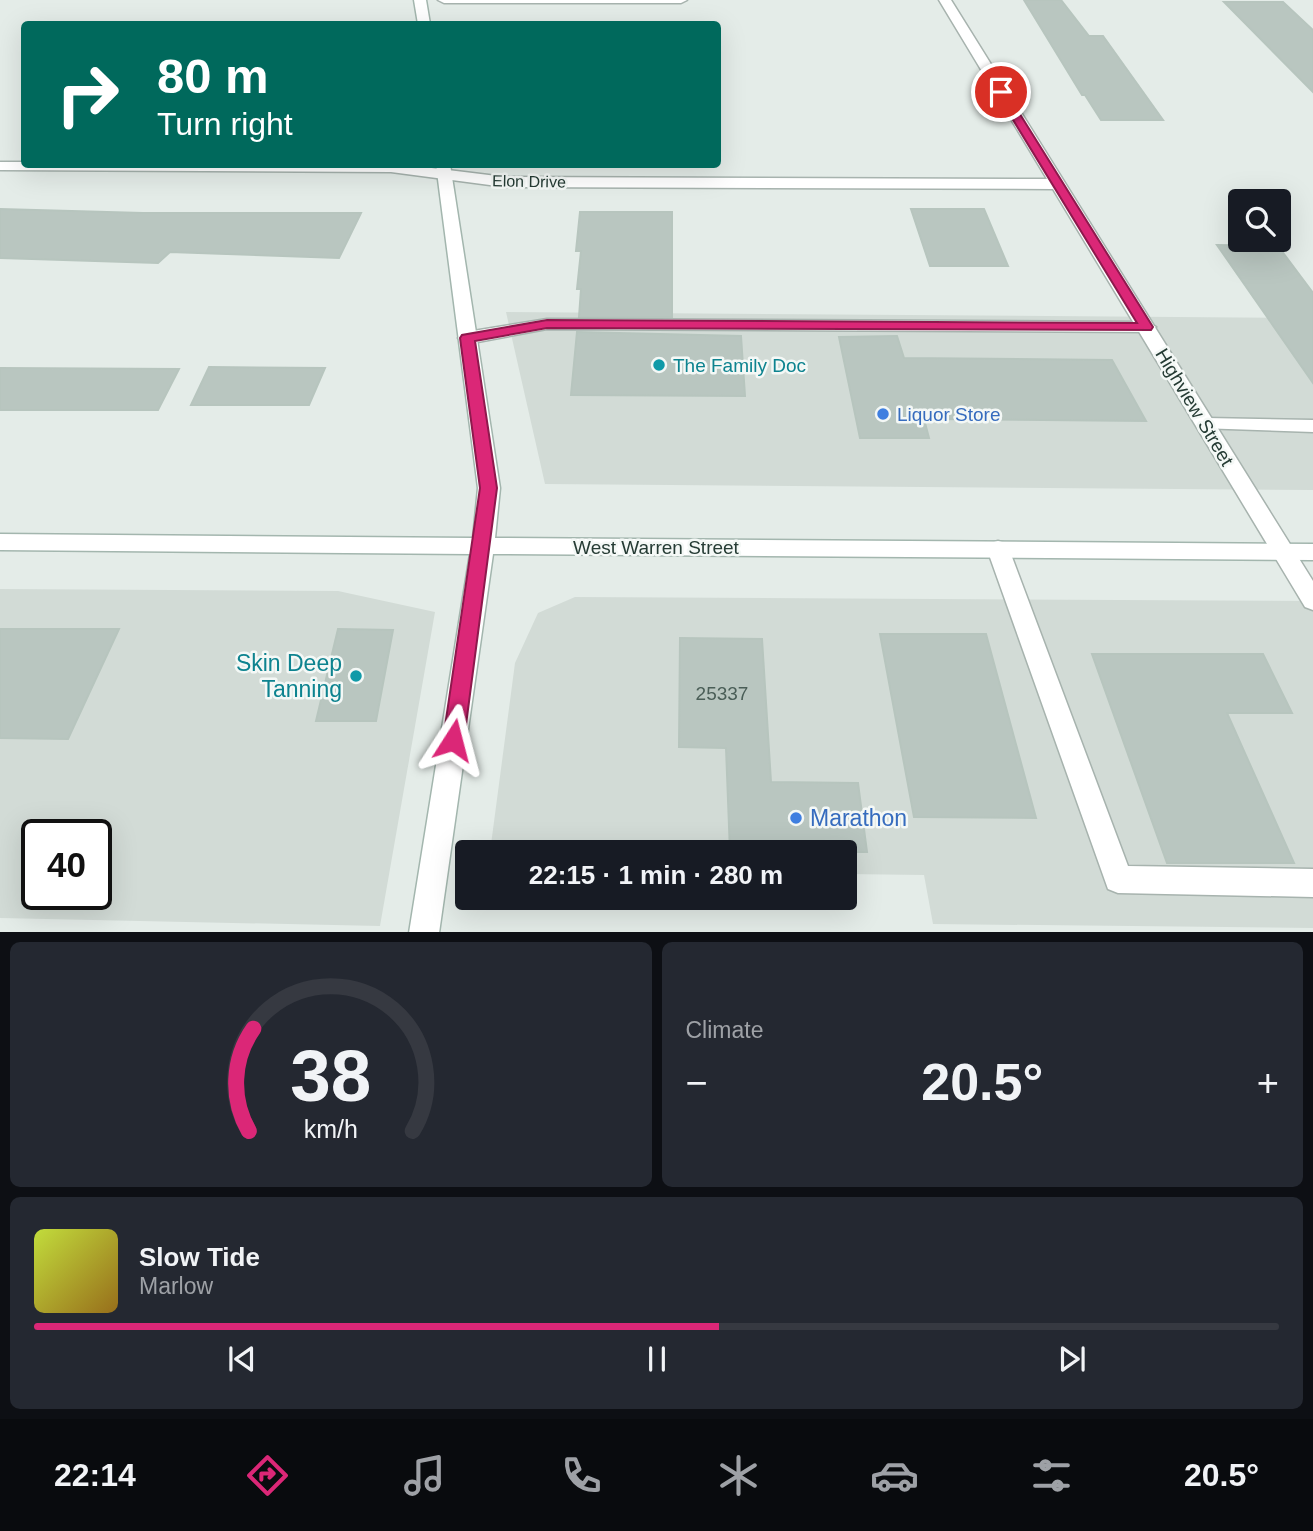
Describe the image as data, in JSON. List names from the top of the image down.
{
  "streets": {
    "street": ["Elon Drive", "Highview Street", "West Warren Street"]
  },
  "crossings": [
    ["Elon Drive", "Highview Street"],
    ["Highview Street", "West Warren Street"]
  ],
  "places": [
    "The Family Doc",
    "Liquor Store",
    "Skin Deep Tanning",
    "Marathon"
  ],
  "house_numbers": ["25337"],
  "page": {
    "turn": ["80 m", "Turn right"],
    "limit": "40",
    "trip": "22:15 · 1 min · 280 m",
    "tile": "Climate",
    "heat": ["−", "20.5°", "+"],
    "song": ["Slow Tide", "Marlow"],
    "tabs": ["22:14", "20.5°"],
    "gauge": ["38", "km/h"]
  }
}
